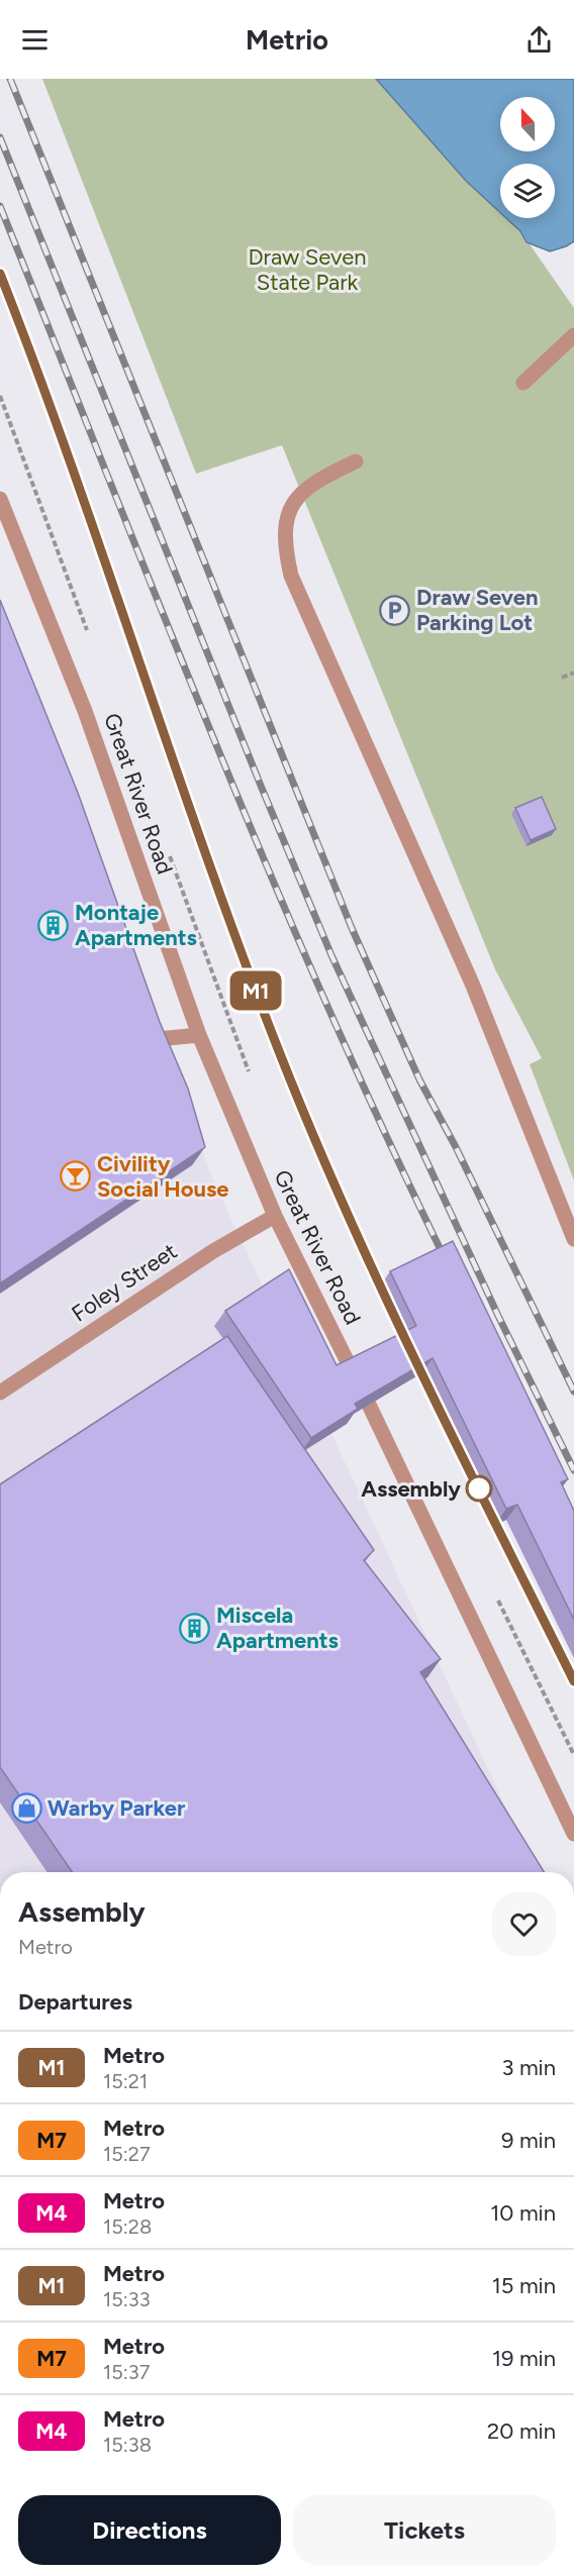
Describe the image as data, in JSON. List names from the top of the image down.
{
  "streets": {
    "street": ["Great River Road", "Foley Street"]
  },
  "crossings": [
    ["Great River Road", "Foley Street"]
  ],
  "parks": ["Draw Seven State Park"],
  "places": {
    "parking": ["Draw Seven Parking Lot"],
    "building": ["Montaje Apartments", "Miscela Apartments"],
    "bar": ["Civility Social House"],
    "other": ["Assembly"],
    "shop": ["Warby Parker"]
  },
  "lines": ["metro line M1"],
  "north": "top",
  "page": {
    "header": "Metrio",
    "on_map": "M1",
    "heading": [
      ["Assembly", "Metro"],
      "Departures"
    ],
    "list": [
      {
        "mark": "M1",
        "name": "Metro",
        "note": "15:21",
        "value": "3 min"
      },
      {
        "mark": "M7",
        "name": "Metro",
        "note": "15:27",
        "value": "9 min"
      },
      {
        "mark": "M4",
        "name": "Metro",
        "note": "15:28",
        "value": "10 min"
      },
      {
        "mark": "M1",
        "name": "Metro",
        "note": "15:33",
        "value": "15 min"
      },
      {
        "mark": "M7",
        "name": "Metro",
        "note": "15:37",
        "value": "19 min"
      },
      {
        "mark": "M4",
        "name": "Metro",
        "note": "15:38",
        "value": "20 min"
      }
    ],
    "buttons": ["Directions", "Tickets"]
  }
}
